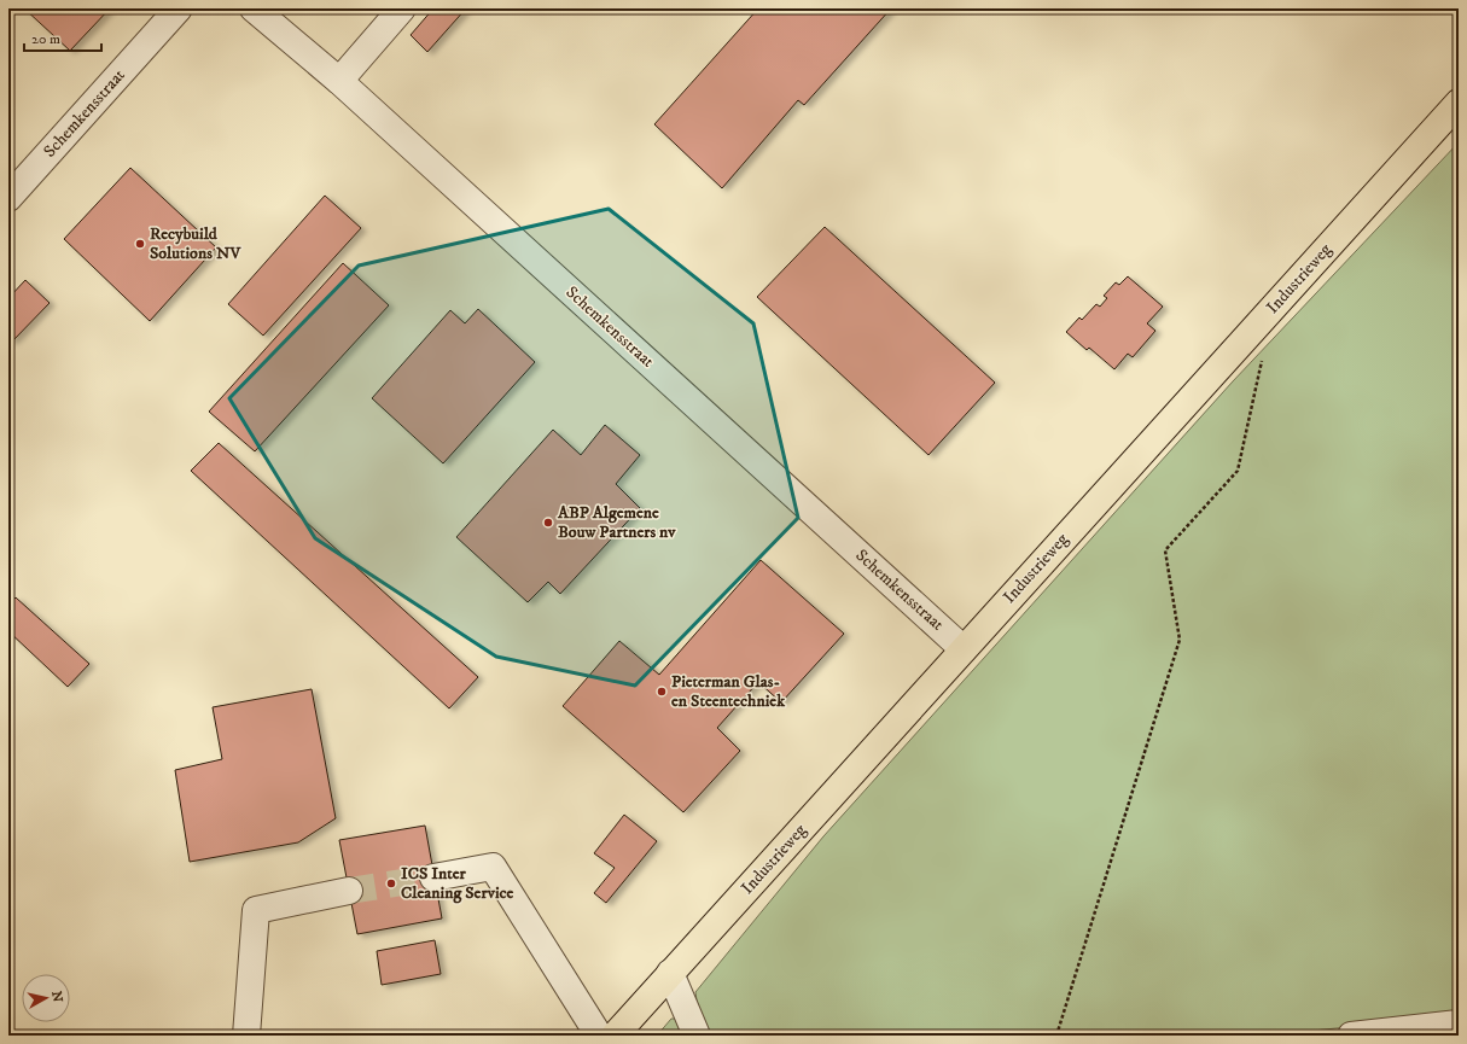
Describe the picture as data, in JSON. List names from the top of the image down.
{
  "streets": {
    "main road": ["Industrieweg"],
    "street": ["Schemkensstraat"]
  },
  "crossings": [
    ["Schemkensstraat", "Industrieweg"]
  ],
  "places": [
    "Recybuild Solutions NV",
    "ABP Algemene Bouw Partners nv",
    "Pieterman Glas- en Steentechniek",
    "ICS Inter Cleaning Service"
  ],
  "scale_bar": "20 m",
  "north": "right"
}
